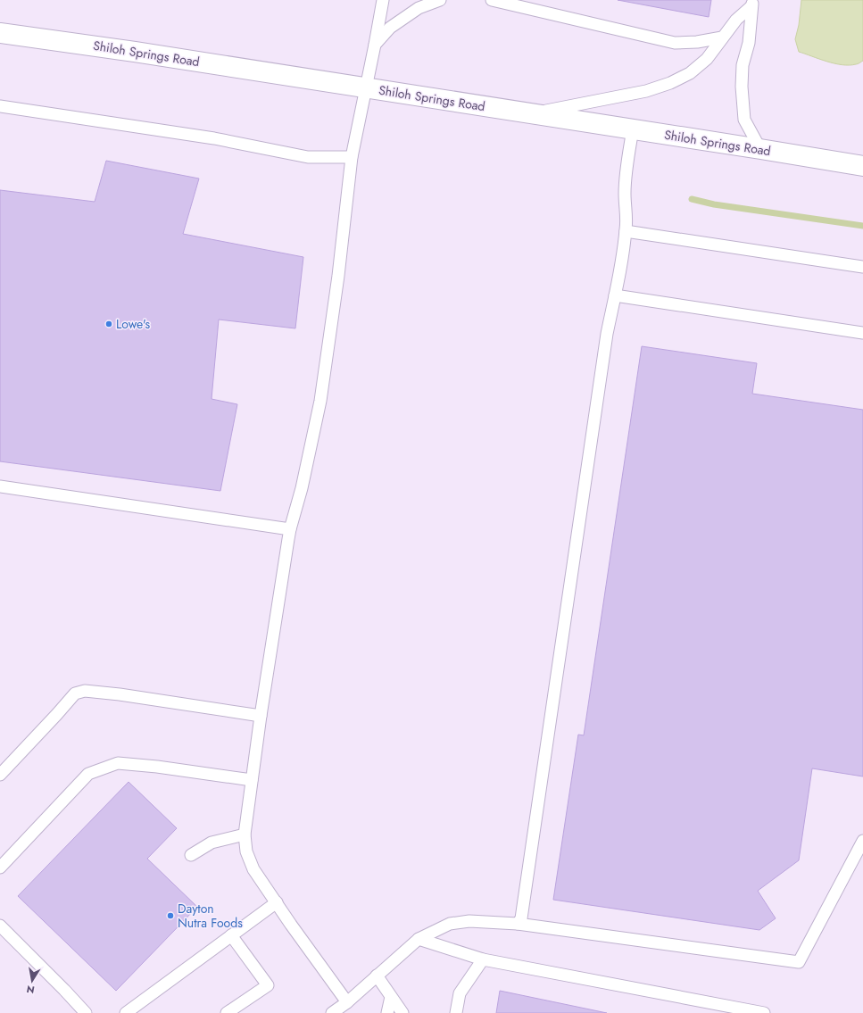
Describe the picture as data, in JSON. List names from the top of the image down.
{
  "streets": {
    "street": ["Shiloh Springs Road"]
  },
  "places": ["Lowe's", "Dayton Nutra Foods"],
  "north": "bottom"
}
